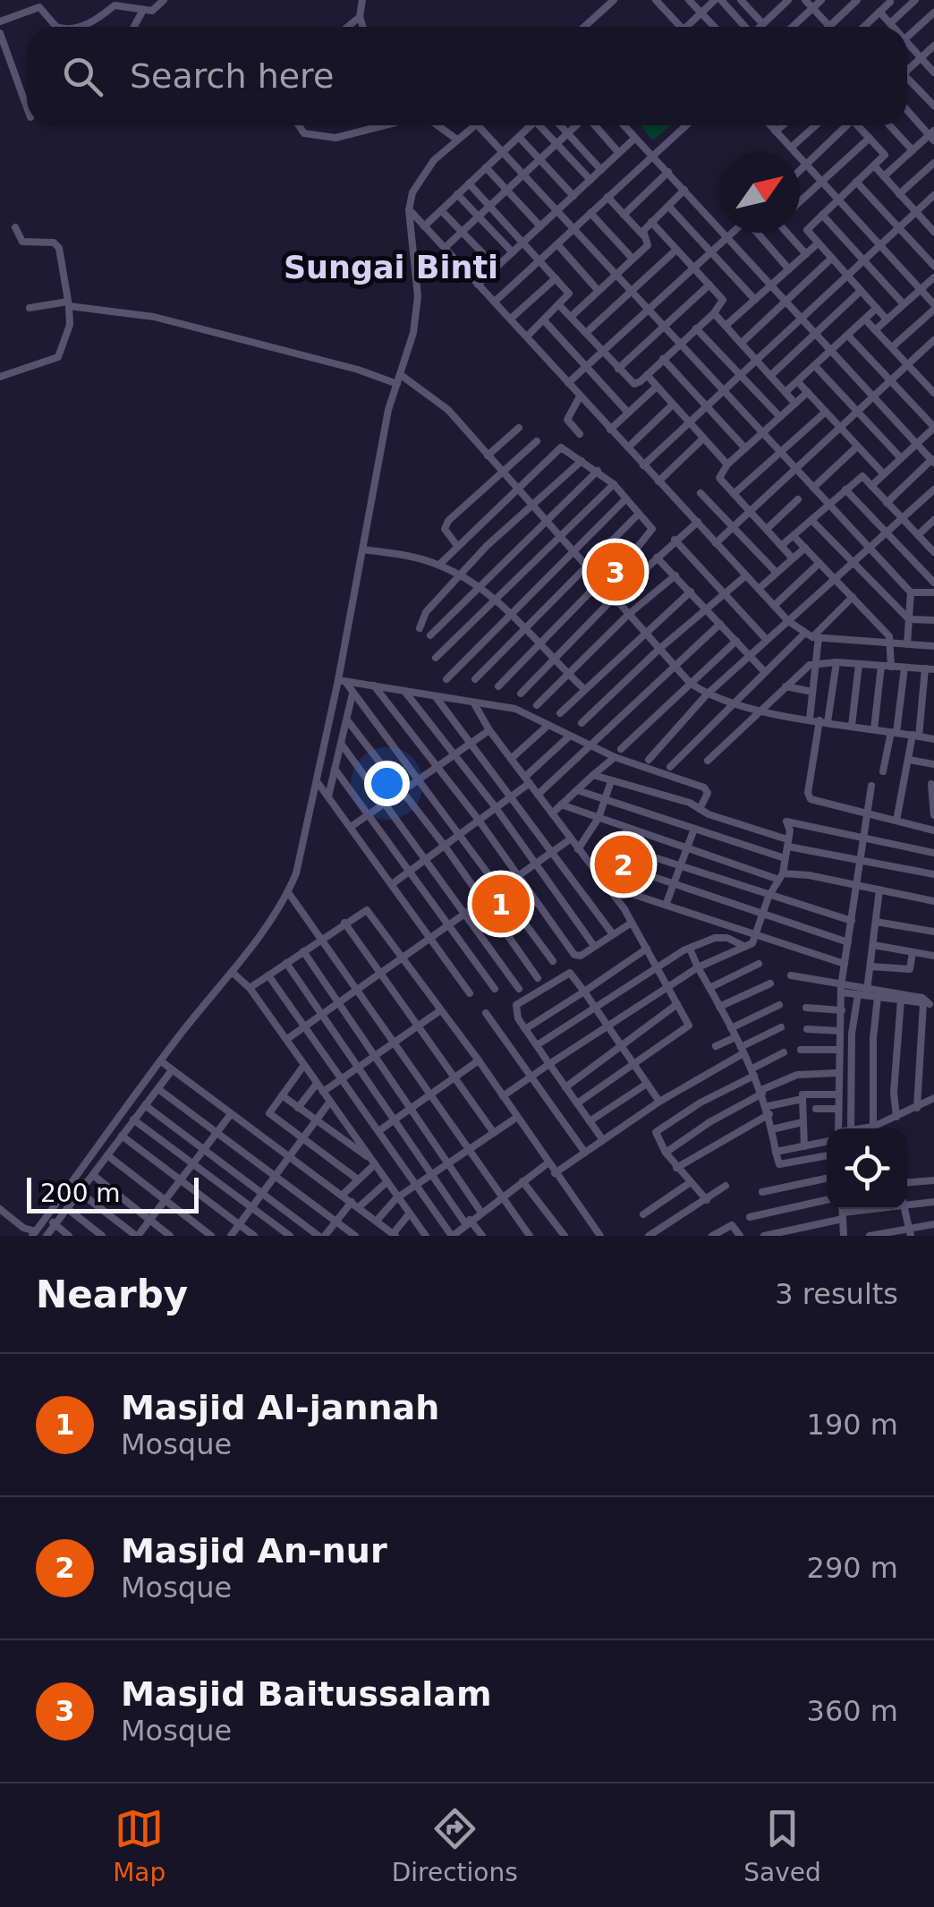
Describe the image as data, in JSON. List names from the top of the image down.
{
  "districts": ["Sungai Binti"],
  "scale_bar": "200 m",
  "north": "top right",
  "page": {
    "search": "Search here",
    "pins": ["3", "2", "1"],
    "scale": "200 m",
    "heading": ["Nearby", "3 results"],
    "list": [
      {
        "mark": "1",
        "name": "Masjid Al-jannah",
        "note": "Mosque",
        "value": "190 m"
      },
      {
        "mark": "2",
        "name": "Masjid An-nur",
        "note": "Mosque",
        "value": "290 m"
      },
      {
        "mark": "3",
        "name": "Masjid Baitussalam",
        "note": "Mosque",
        "value": "360 m"
      }
    ],
    "nav": ["Map", "Directions", "Saved"]
  }
}
